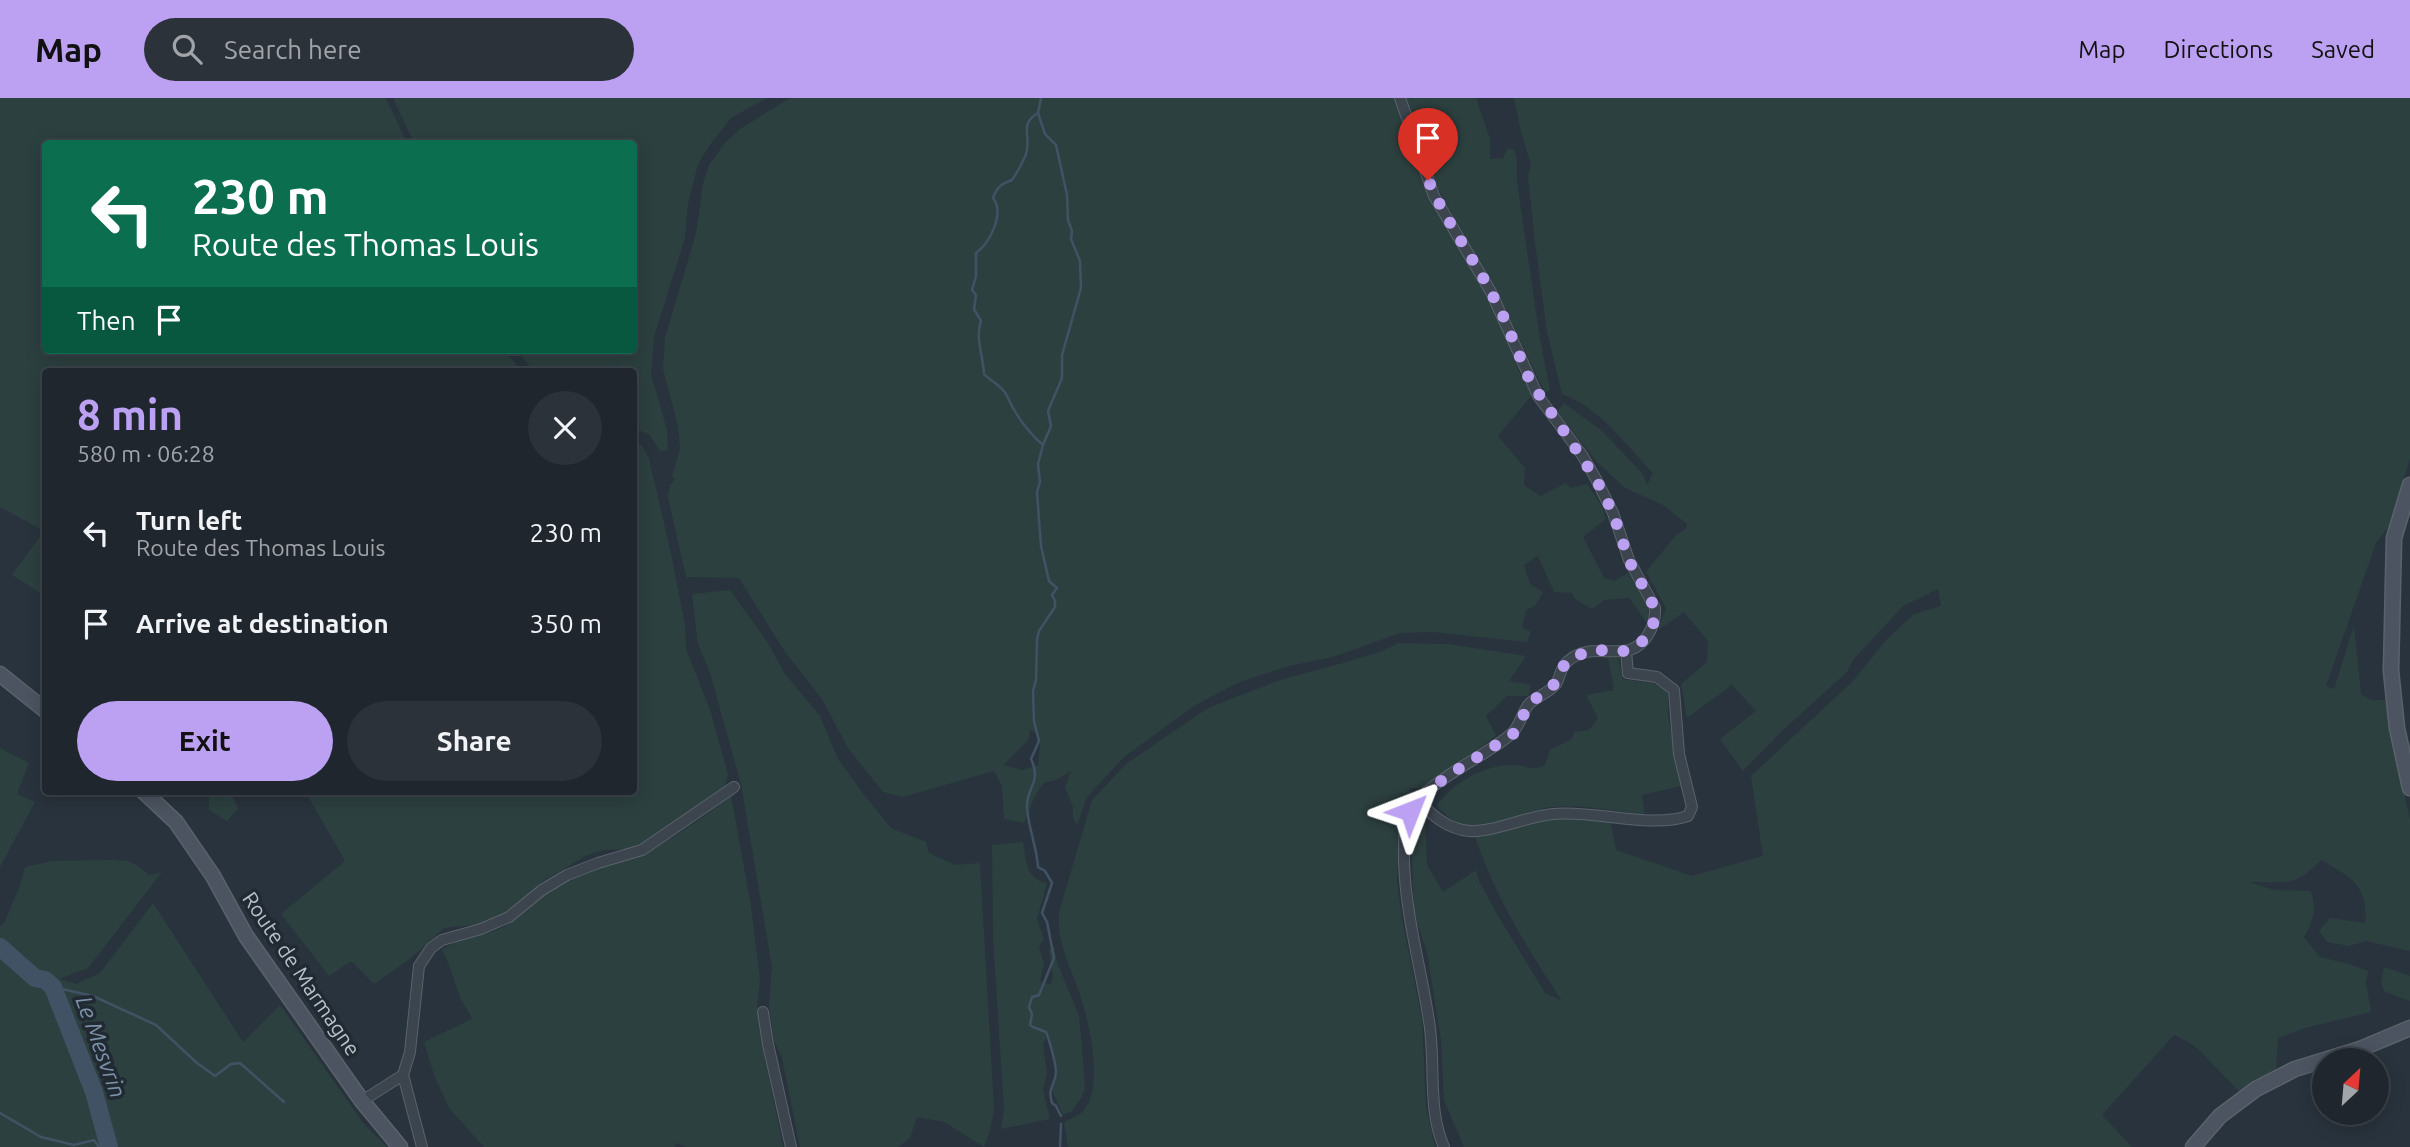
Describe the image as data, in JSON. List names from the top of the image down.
{
  "streets": {
    "street": ["Route de Marmagne"]
  },
  "water": ["Le Mesvrin"],
  "north": "top right",
  "page": {
    "header": "Map",
    "search": "Search here",
    "nav": ["Map", "Directions", "Saved"],
    "turn": ["230 m", "Route des Thomas Louis"],
    "then": "Then",
    "heading": ["8 min", "580 m · 06:28"],
    "list": [
      {
        "name": "Turn left",
        "note": "Route des Thomas Louis",
        "value": "230 m"
      },
      {
        "name": "Arrive at destination",
        "value": "350 m"
      }
    ],
    "buttons": ["Exit", "Share"]
  }
}
